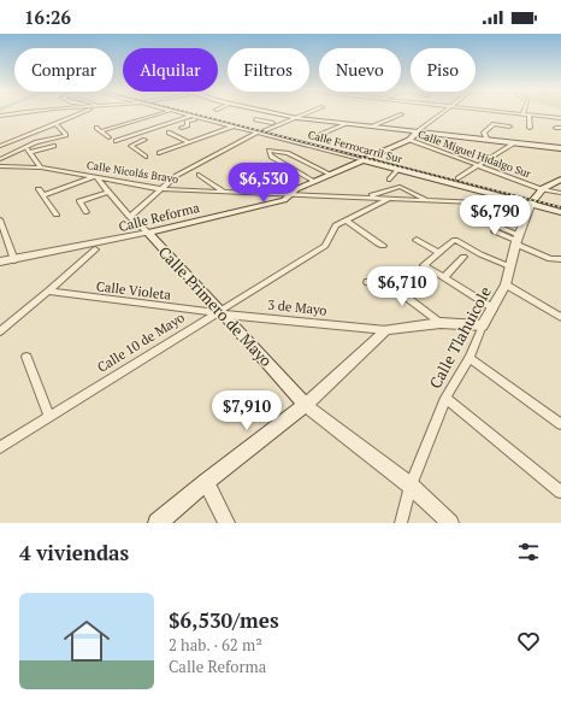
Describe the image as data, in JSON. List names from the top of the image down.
{
  "streets": {
    "main road": [
      "Calle Ferrocarril Sur",
      "Calle Reforma",
      "Calle Primero de Mayo",
      "Calle Tlahuicole"
    ],
    "street": [
      "Calle Miguel Hidalgo Sur",
      "Calle Nicolás Bravo",
      "Calle Violeta",
      "3 de Mayo",
      "Calle 10 de Mayo"
    ]
  },
  "crossings": [
    ["Calle Ferrocarril Sur", "Calle Nicolás Bravo"],
    ["Calle Ferrocarril Sur", "Calle Reforma"],
    ["Calle Ferrocarril Sur", "Calle Tlahuicole"],
    ["Calle Miguel Hidalgo Sur", "Calle Reforma"],
    ["Calle Miguel Hidalgo Sur", "Calle Tlahuicole"],
    ["Calle Nicolás Bravo", "Calle Reforma"],
    ["Calle Nicolás Bravo", "Calle Primero de Mayo"],
    ["Calle Nicolás Bravo", "Calle Tlahuicole"],
    ["Calle Nicolás Bravo", "Calle 10 de Mayo"],
    ["Calle Reforma", "Calle Primero de Mayo"],
    ["Calle Violeta", "Calle Primero de Mayo"],
    ["Calle Violeta", "3 de Mayo"],
    ["Calle Violeta", "Calle 10 de Mayo"],
    ["Calle Primero de Mayo", "3 de Mayo"],
    ["Calle Primero de Mayo", "Calle Tlahuicole"],
    ["Calle Primero de Mayo", "Calle 10 de Mayo"],
    ["3 de Mayo", "Calle Tlahuicole"],
    ["3 de Mayo", "Calle 10 de Mayo"]
  ],
  "page": {
    "status": "16:26",
    "chip": [
      "Comprar",
      "Alquilar",
      "Filtros",
      "Nuevo",
      "Piso"
    ],
    "price": [
      "$6,530",
      "$6,790",
      "$6,710",
      "$7,910"
    ],
    "heading": "4 viviendas",
    "list": [
      {
        "name": "$6,530/mes",
        "note": "2 hab. · 62 m² · Calle Reforma"
      }
    ]
  }
}
